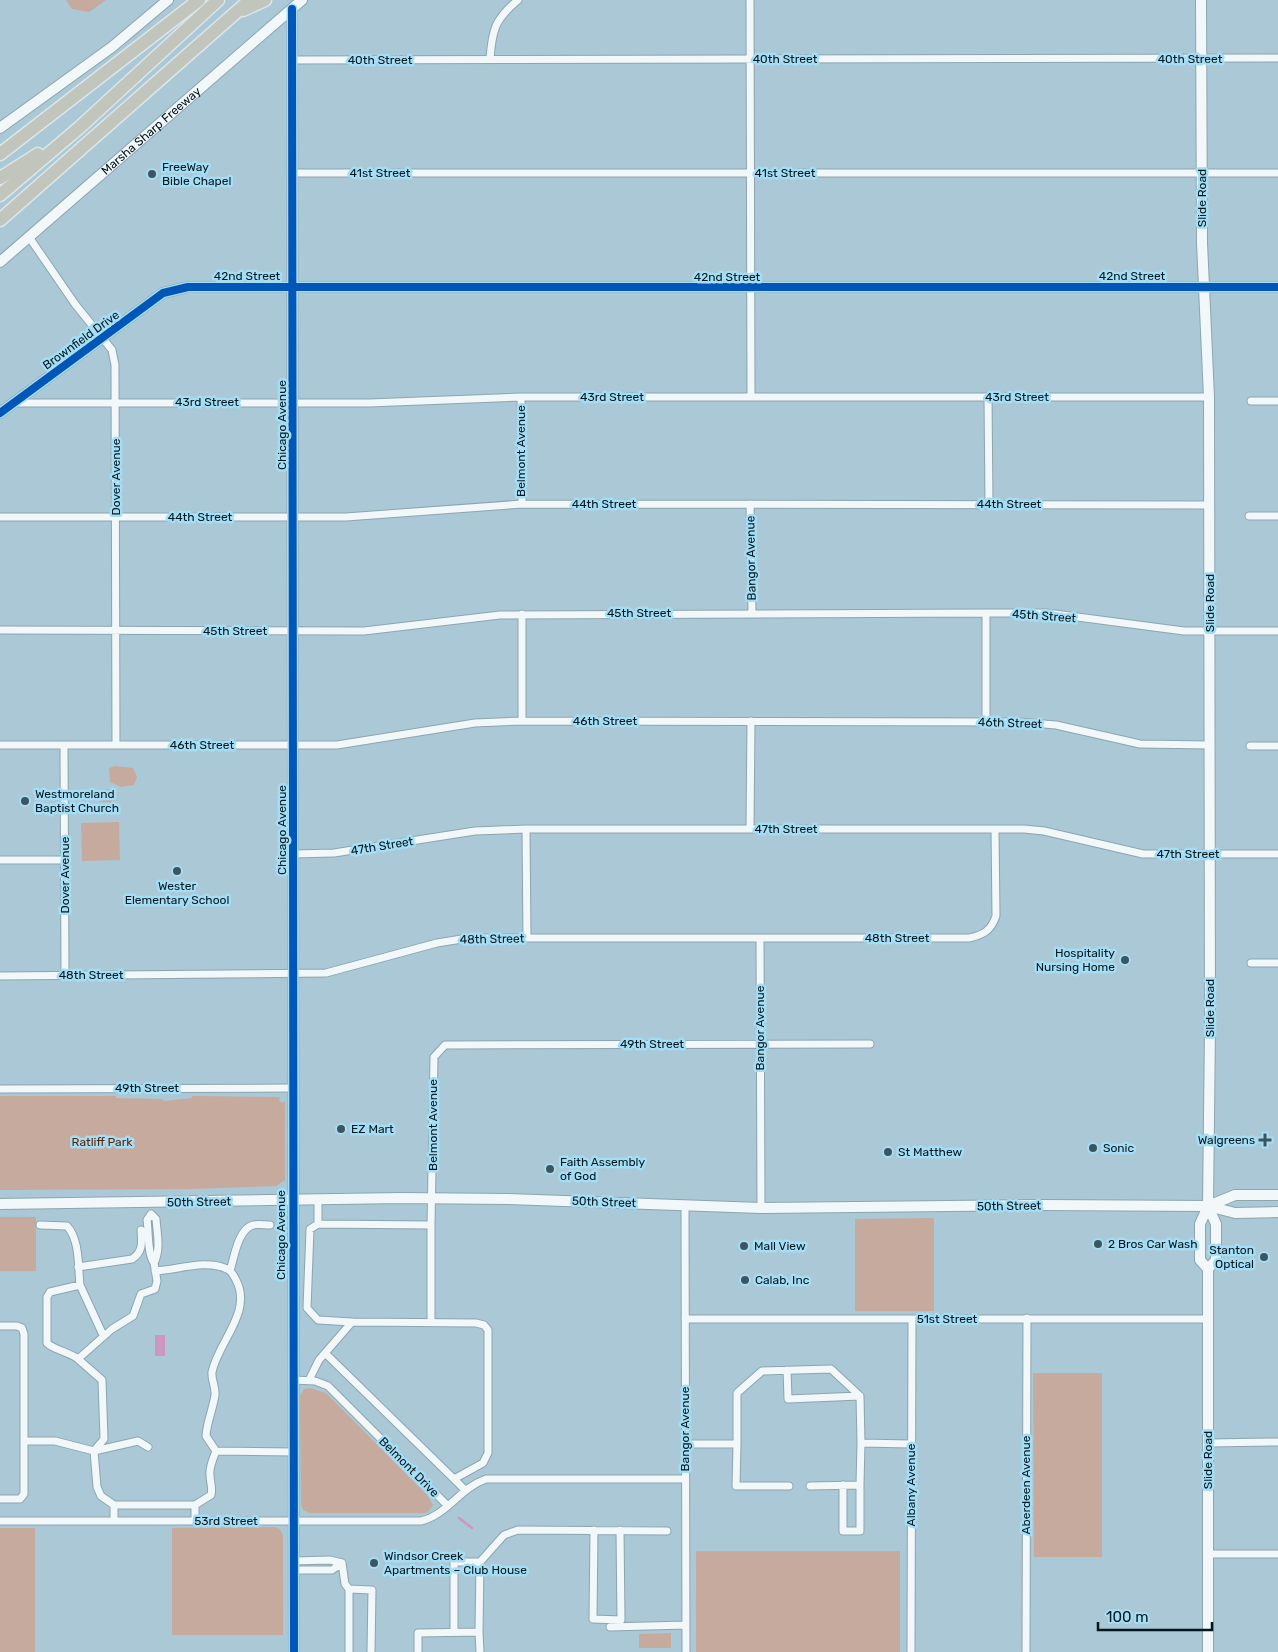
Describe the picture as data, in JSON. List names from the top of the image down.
{
  "streets": {
    "main road": [
      "Marsha Sharp Freeway",
      "Slide Road",
      "42nd Street",
      "Brownfield Drive",
      "Chicago Avenue",
      "50th Street"
    ],
    "street": [
      "40th Street",
      "41st Street",
      "43rd Street",
      "Belmont Avenue",
      "Dover Avenue",
      "44th Street",
      "Bangor Avenue",
      "45th Street",
      "46th Street",
      "47th Street",
      "48th Street",
      "49th Street",
      "51st Street",
      "Belmont Drive",
      "Albany Avenue",
      "Aberdeen Avenue",
      "53rd Street"
    ]
  },
  "crossings": [
    ["40th Street", "Slide Road"],
    ["40th Street", "Chicago Avenue"],
    ["Marsha Sharp Freeway", "Chicago Avenue"],
    ["Marsha Sharp Freeway", "Dover Avenue"],
    ["41st Street", "Slide Road"],
    ["41st Street", "Chicago Avenue"],
    ["Slide Road", "42nd Street"],
    ["Slide Road", "43rd Street"],
    ["Slide Road", "44th Street"],
    ["Slide Road", "45th Street"],
    ["Slide Road", "46th Street"],
    ["Slide Road", "47th Street"],
    ["Slide Road", "50th Street"],
    ["Slide Road", "51st Street"],
    ["42nd Street", "Brownfield Drive"],
    ["42nd Street", "Chicago Avenue"],
    ["Brownfield Drive", "43rd Street"],
    ["Brownfield Drive", "Dover Avenue"],
    ["43rd Street", "Chicago Avenue"],
    ["43rd Street", "Belmont Avenue"],
    ["43rd Street", "Dover Avenue"],
    ["Chicago Avenue", "44th Street"],
    ["Chicago Avenue", "45th Street"],
    ["Chicago Avenue", "46th Street"],
    ["Chicago Avenue", "47th Street"],
    ["Chicago Avenue", "48th Street"],
    ["Chicago Avenue", "49th Street"],
    ["Chicago Avenue", "50th Street"],
    ["Chicago Avenue", "Belmont Drive"],
    ["Chicago Avenue", "53rd Street"],
    ["Belmont Avenue", "44th Street"],
    ["Belmont Avenue", "49th Street"],
    ["Belmont Avenue", "50th Street"],
    ["Dover Avenue", "44th Street"],
    ["Dover Avenue", "45th Street"],
    ["Dover Avenue", "46th Street"],
    ["Dover Avenue", "48th Street"],
    ["44th Street", "Bangor Avenue"],
    ["Bangor Avenue", "45th Street"],
    ["Bangor Avenue", "48th Street"],
    ["Bangor Avenue", "49th Street"],
    ["Bangor Avenue", "50th Street"],
    ["Bangor Avenue", "51st Street"],
    ["Bangor Avenue", "Belmont Drive"],
    ["47th Street", "48th Street"],
    ["51st Street", "Albany Avenue"],
    ["51st Street", "Aberdeen Avenue"],
    ["Belmont Drive", "53rd Street"]
  ],
  "parks": ["Ratliff Park"],
  "places": {
    "other": [
      "FreeWay Bible Chapel",
      "Westmoreland Baptist Church",
      "Wester Elementary School",
      "Hospitality Nursing Home",
      "EZ Mart",
      "Sonic",
      "St Matthew",
      "Faith Assembly of God",
      "2 Bros Car Wash",
      "Mall View",
      "Stanton Optical",
      "Calab, Inc",
      "Windsor Creek Apartments – Club House"
    ],
    "health": ["Walgreens"]
  },
  "scale_bar": "100 m"
}
